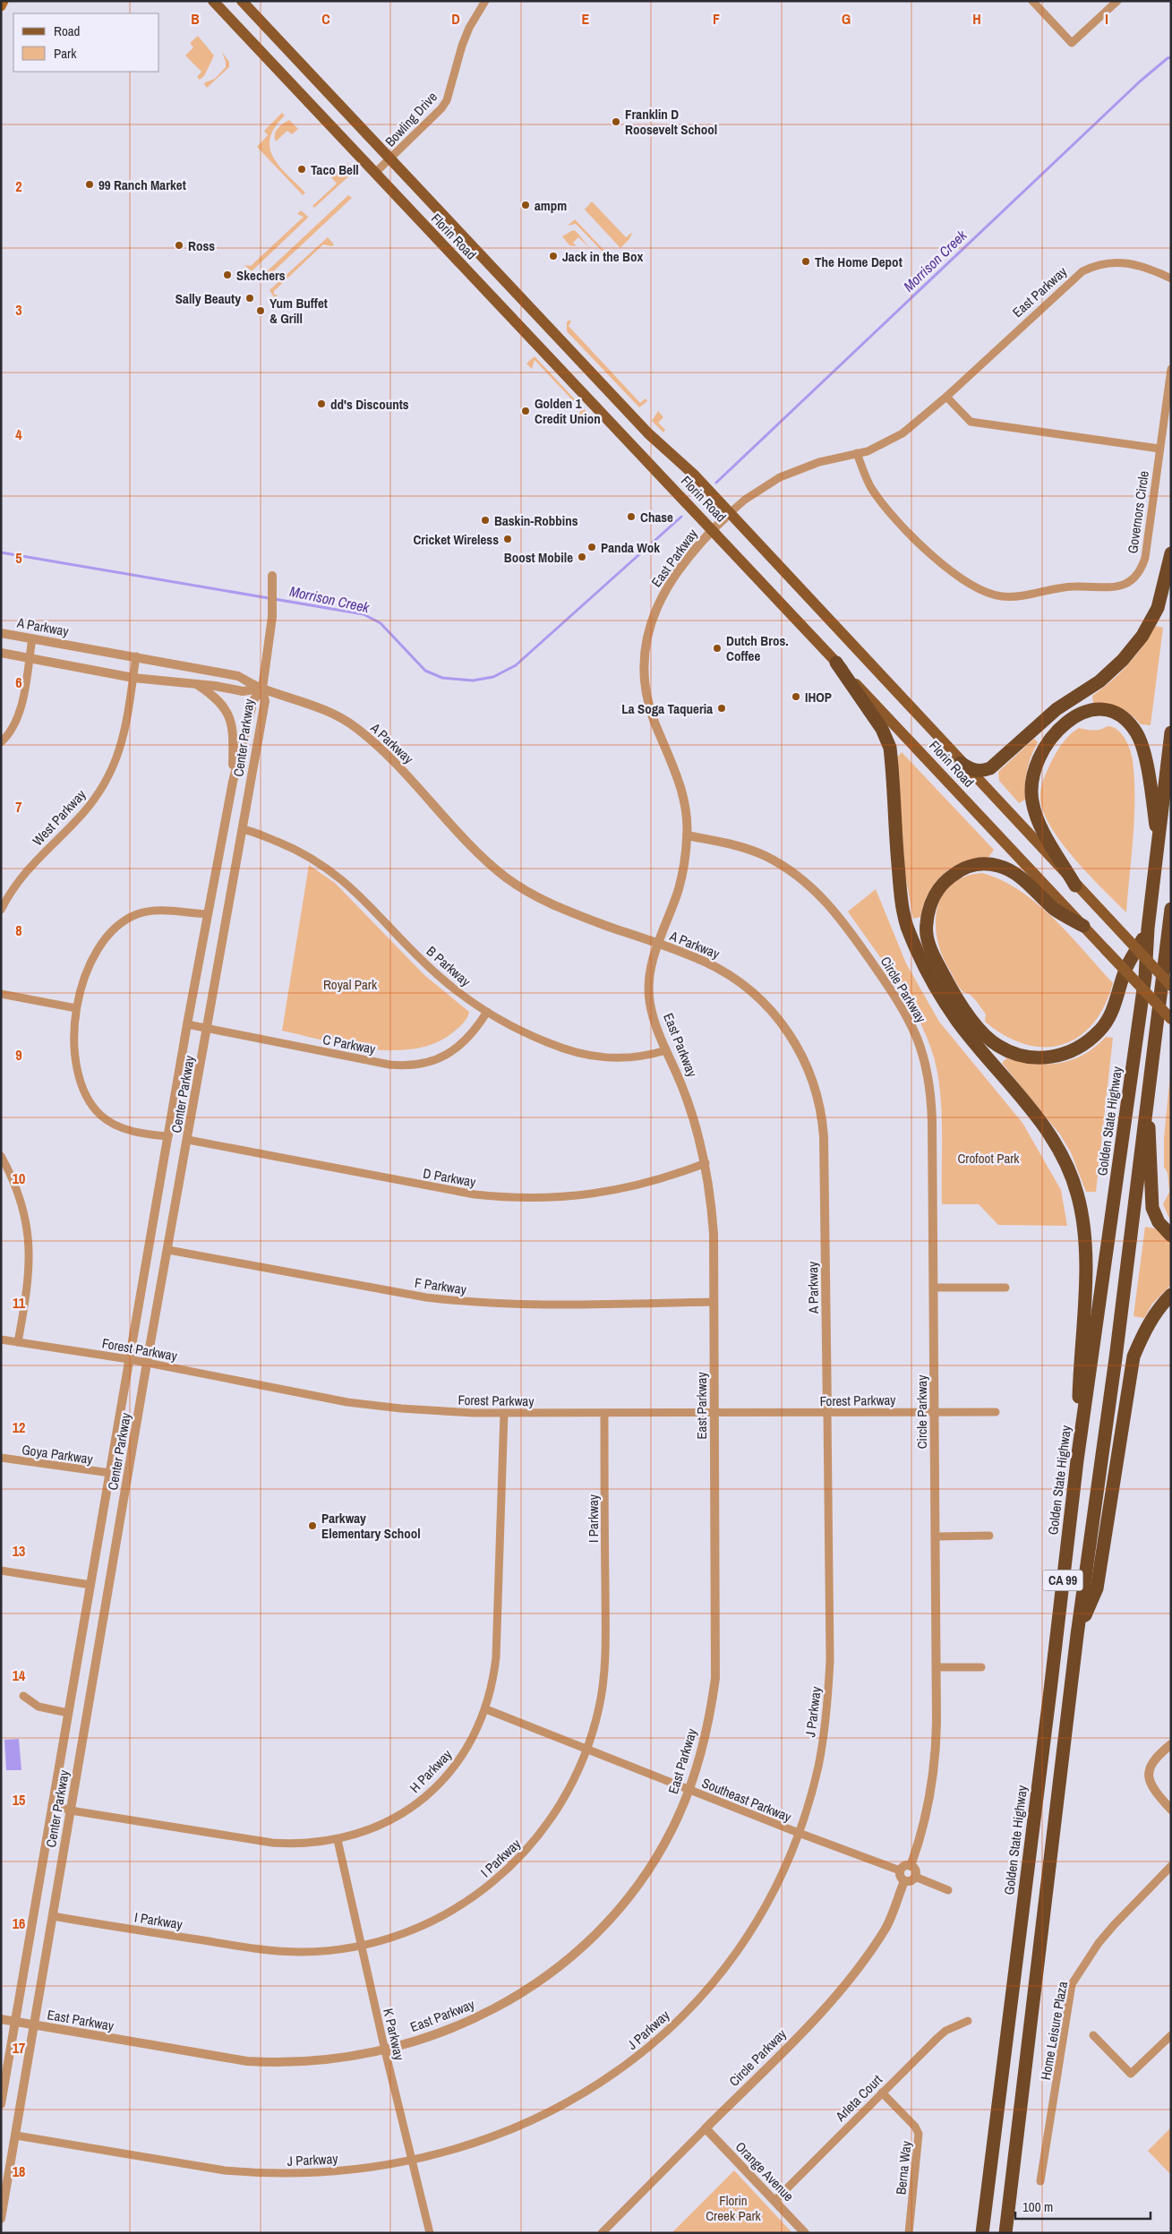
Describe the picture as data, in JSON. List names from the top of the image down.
{
  "streets": {
    "highway": ["Golden State Highway", "CA 99"],
    "main road": ["Florin Road"],
    "street": [
      "Bowling Drive",
      "East Parkway",
      "Governors Circle",
      "A Parkway",
      "Center Parkway",
      "West Parkway",
      "B Parkway",
      "Circle Parkway",
      "C Parkway",
      "D Parkway",
      "F Parkway",
      "Forest Parkway",
      "Goya Parkway",
      "I Parkway",
      "J Parkway",
      "H Parkway",
      "Southeast Parkway",
      "Home Leisure Plaza",
      "K Parkway",
      "Arleta Court",
      "Berna Way",
      "Orange Avenue"
    ]
  },
  "crossings": [
    ["Bowling Drive", "Florin Road"],
    ["Florin Road", "East Parkway"],
    ["East Parkway", "Governors Circle"],
    ["East Parkway", "A Parkway"],
    ["East Parkway", "Center Parkway"],
    ["East Parkway", "B Parkway"],
    ["East Parkway", "Circle Parkway"],
    ["East Parkway", "D Parkway"],
    ["East Parkway", "F Parkway"],
    ["East Parkway", "Forest Parkway"],
    ["East Parkway", "Southeast Parkway"],
    ["East Parkway", "K Parkway"],
    ["A Parkway", "Center Parkway"],
    ["A Parkway", "West Parkway"],
    ["A Parkway", "Forest Parkway"],
    ["A Parkway", "J Parkway"],
    ["Center Parkway", "B Parkway"],
    ["Center Parkway", "C Parkway"],
    ["Center Parkway", "D Parkway"],
    ["Center Parkway", "F Parkway"],
    ["Center Parkway", "Forest Parkway"],
    ["Center Parkway", "Goya Parkway"],
    ["Center Parkway", "I Parkway"],
    ["Center Parkway", "J Parkway"],
    ["Center Parkway", "H Parkway"],
    ["B Parkway", "C Parkway"],
    ["Circle Parkway", "Forest Parkway"],
    ["Circle Parkway", "Southeast Parkway"],
    ["Circle Parkway", "Orange Avenue"],
    ["Forest Parkway", "I Parkway"],
    ["Forest Parkway", "J Parkway"],
    ["Forest Parkway", "H Parkway"],
    ["I Parkway", "Southeast Parkway"],
    ["I Parkway", "K Parkway"],
    ["J Parkway", "Southeast Parkway"],
    ["J Parkway", "K Parkway"],
    ["H Parkway", "Southeast Parkway"],
    ["H Parkway", "K Parkway"],
    ["Arleta Court", "Berna Way"],
    ["Arleta Court", "Orange Avenue"]
  ],
  "water": ["Morrison Creek"],
  "parks": ["Royal Park", "Crofoot Park", "Florin Creek Park"],
  "places": [
    "Franklin D Roosevelt School",
    "Taco Bell",
    "99 Ranch Market",
    "ampm",
    "Ross",
    "Jack in the Box",
    "The Home Depot",
    "Skechers",
    "Sally Beauty",
    "Yum Buffet & Grill",
    "dd's Discounts",
    "Golden 1 Credit Union",
    "Chase",
    "Baskin-Robbins",
    "Cricket Wireless",
    "Panda Wok",
    "Boost Mobile",
    "Dutch Bros. Coffee",
    "IHOP",
    "La Soga Taqueria",
    "Parkway Elementary School"
  ],
  "legend": ["Road", "Park"],
  "scale_bar": "100 m",
  "grid": {
    "columns": [
      "B",
      "C",
      "D",
      "E",
      "F",
      "G",
      "H",
      "I"
    ],
    "rows": [
      "2",
      "3",
      "4",
      "5",
      "6",
      "7",
      "8",
      "9",
      "10",
      "11",
      "12",
      "13",
      "14",
      "15",
      "16",
      "17",
      "18"
    ]
  }
}
